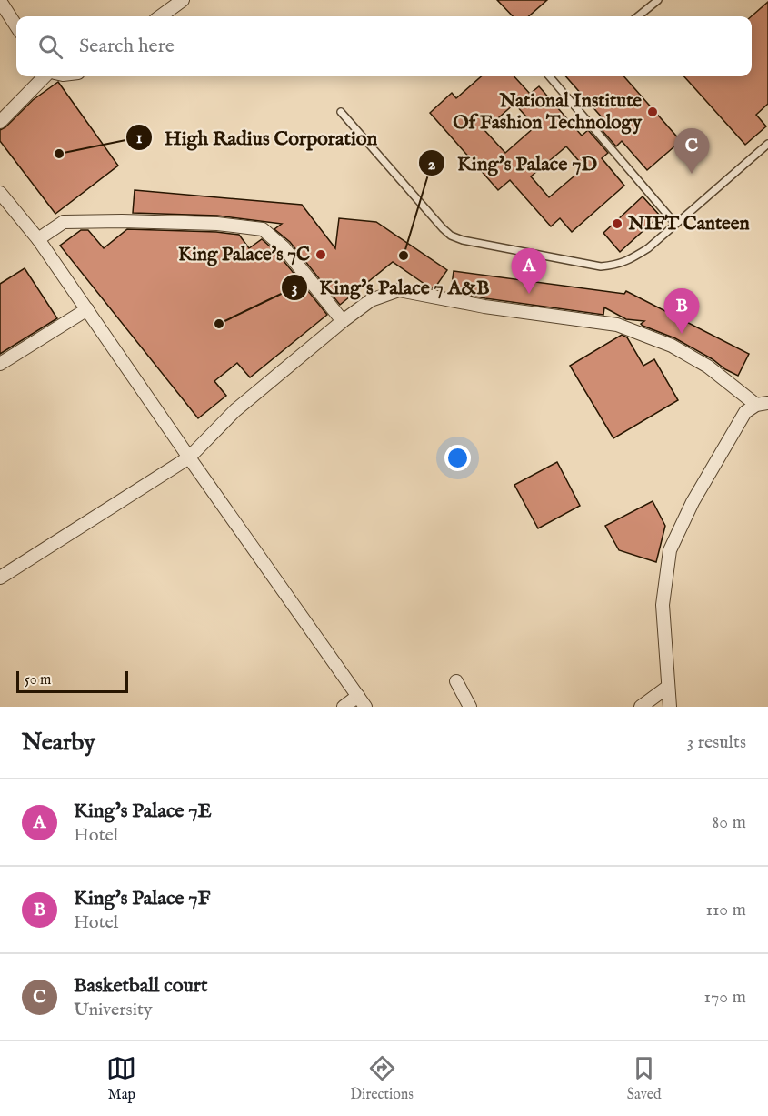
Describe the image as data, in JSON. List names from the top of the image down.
{
  "places": [
    "National Institute Of Fashion Technology",
    "High Radius Corporation",
    "NIFT Canteen",
    "King Palace's 7C",
    "King's Palace 7D",
    "King's Palace 7 A&B"
  ],
  "scale_bar": "50 m",
  "page": {
    "search": "Search here",
    "pins": ["C", "A", "B"],
    "scale": "50 m",
    "heading": ["Nearby", "3 results"],
    "list": [
      {
        "mark": "A",
        "name": "King's Palace 7E",
        "note": "Hotel",
        "value": "80 m"
      },
      {
        "mark": "B",
        "name": "King's Palace 7F",
        "note": "Hotel",
        "value": "110 m"
      },
      {
        "mark": "C",
        "name": "Basketball court",
        "note": "University",
        "value": "170 m"
      }
    ],
    "nav": ["Map", "Directions", "Saved"]
  }
}
